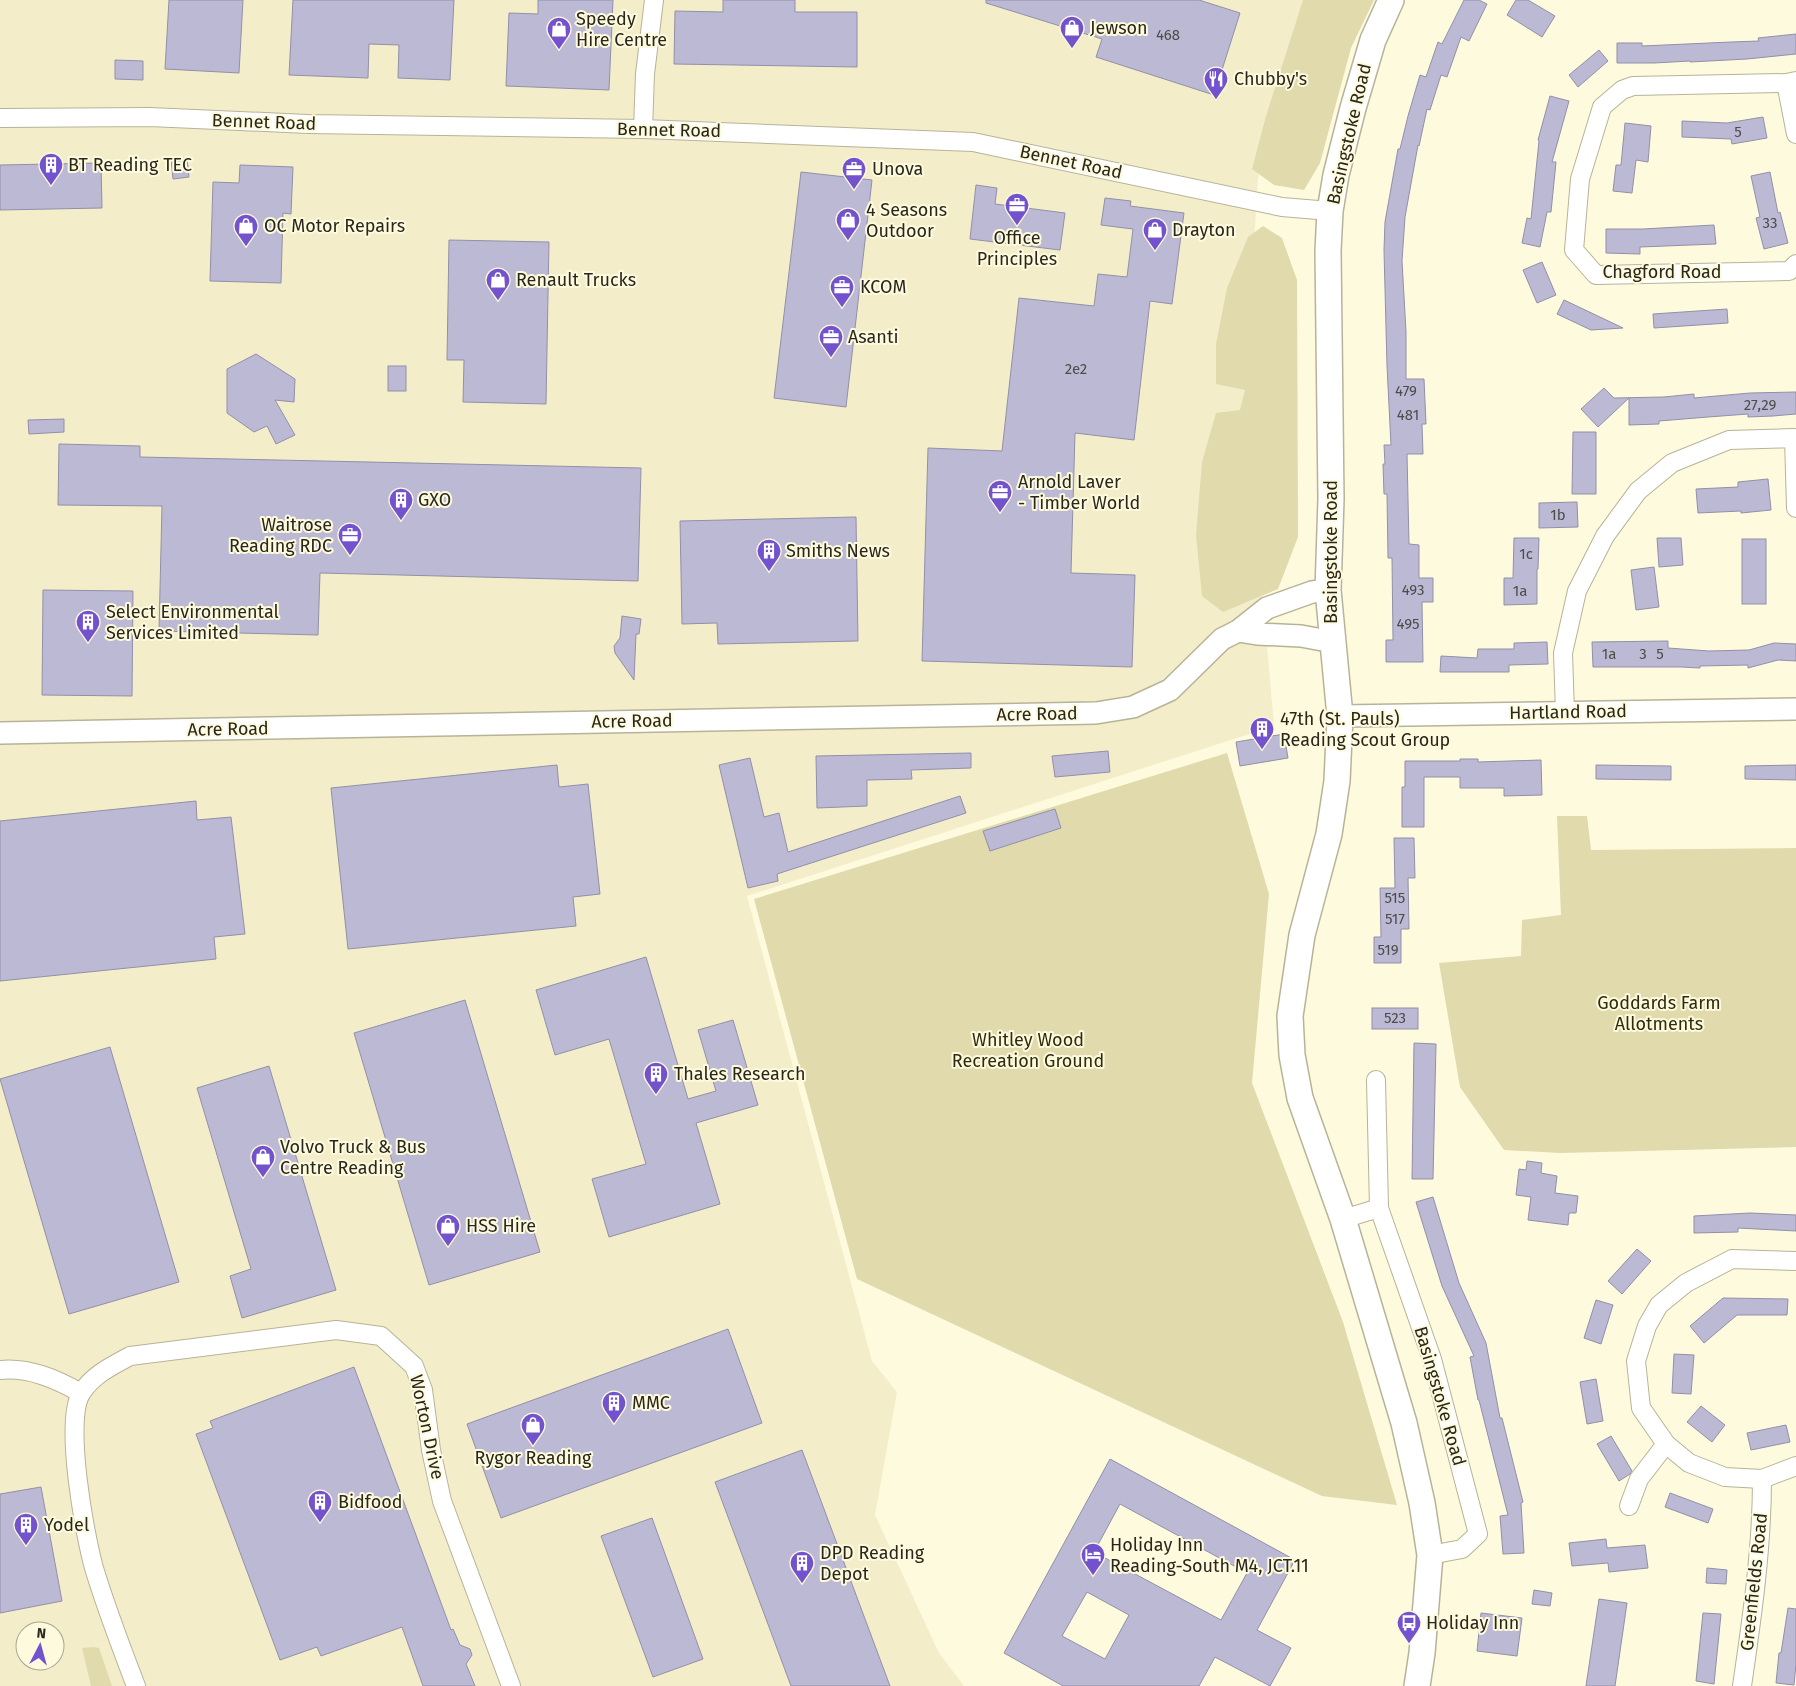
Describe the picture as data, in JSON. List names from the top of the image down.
{
  "streets": {
    "main road": ["Basingstoke Road"],
    "street": [
      "Bennet Road",
      "Chagford Road",
      "Hartland Road",
      "Acre Road",
      "Worton Drive",
      "Greenfields Road"
    ]
  },
  "crossings": [
    ["Bennet Road", "Basingstoke Road"],
    ["Basingstoke Road", "Hartland Road"],
    ["Basingstoke Road", "Acre Road"]
  ],
  "parks": ["Goddards Farm Allotments", "Whitley Wood Recreation Ground"],
  "places": {
    "shop": [
      "Jewson",
      "Speedy Hire Centre",
      "4 Seasons Outdoor",
      "OC Motor Repairs",
      "Drayton",
      "Renault Trucks",
      "Volvo Truck & Bus Centre Reading",
      "HSS Hire",
      "Rygor Reading"
    ],
    "restaurant": ["Chubby's"],
    "building": [
      "BT Reading TEC",
      "GXO",
      "Smiths News",
      "Select Environmental Services Limited",
      "47th (St. Pauls) Reading Scout Group",
      "Thales Research",
      "MMC",
      "Bidfood",
      "Yodel",
      "DPD Reading Depot"
    ],
    "office": [
      "Unova",
      "Office Principles",
      "KCOM",
      "Asanti",
      "Arnold Laver - Timber World",
      "Waitrose Reading RDC"
    ],
    "hotel": ["Holiday Inn Reading-South M4, JCT.11"],
    "bus stop": ["Holiday Inn"]
  },
  "house_numbers": [
    "468",
    "5",
    "33",
    "2e2",
    "479",
    "27,29",
    "481",
    "1b",
    "1c",
    "493",
    "1a",
    "495",
    "1a",
    "3",
    "5",
    "515",
    "517",
    "519",
    "523"
  ],
  "north": "top"
}
